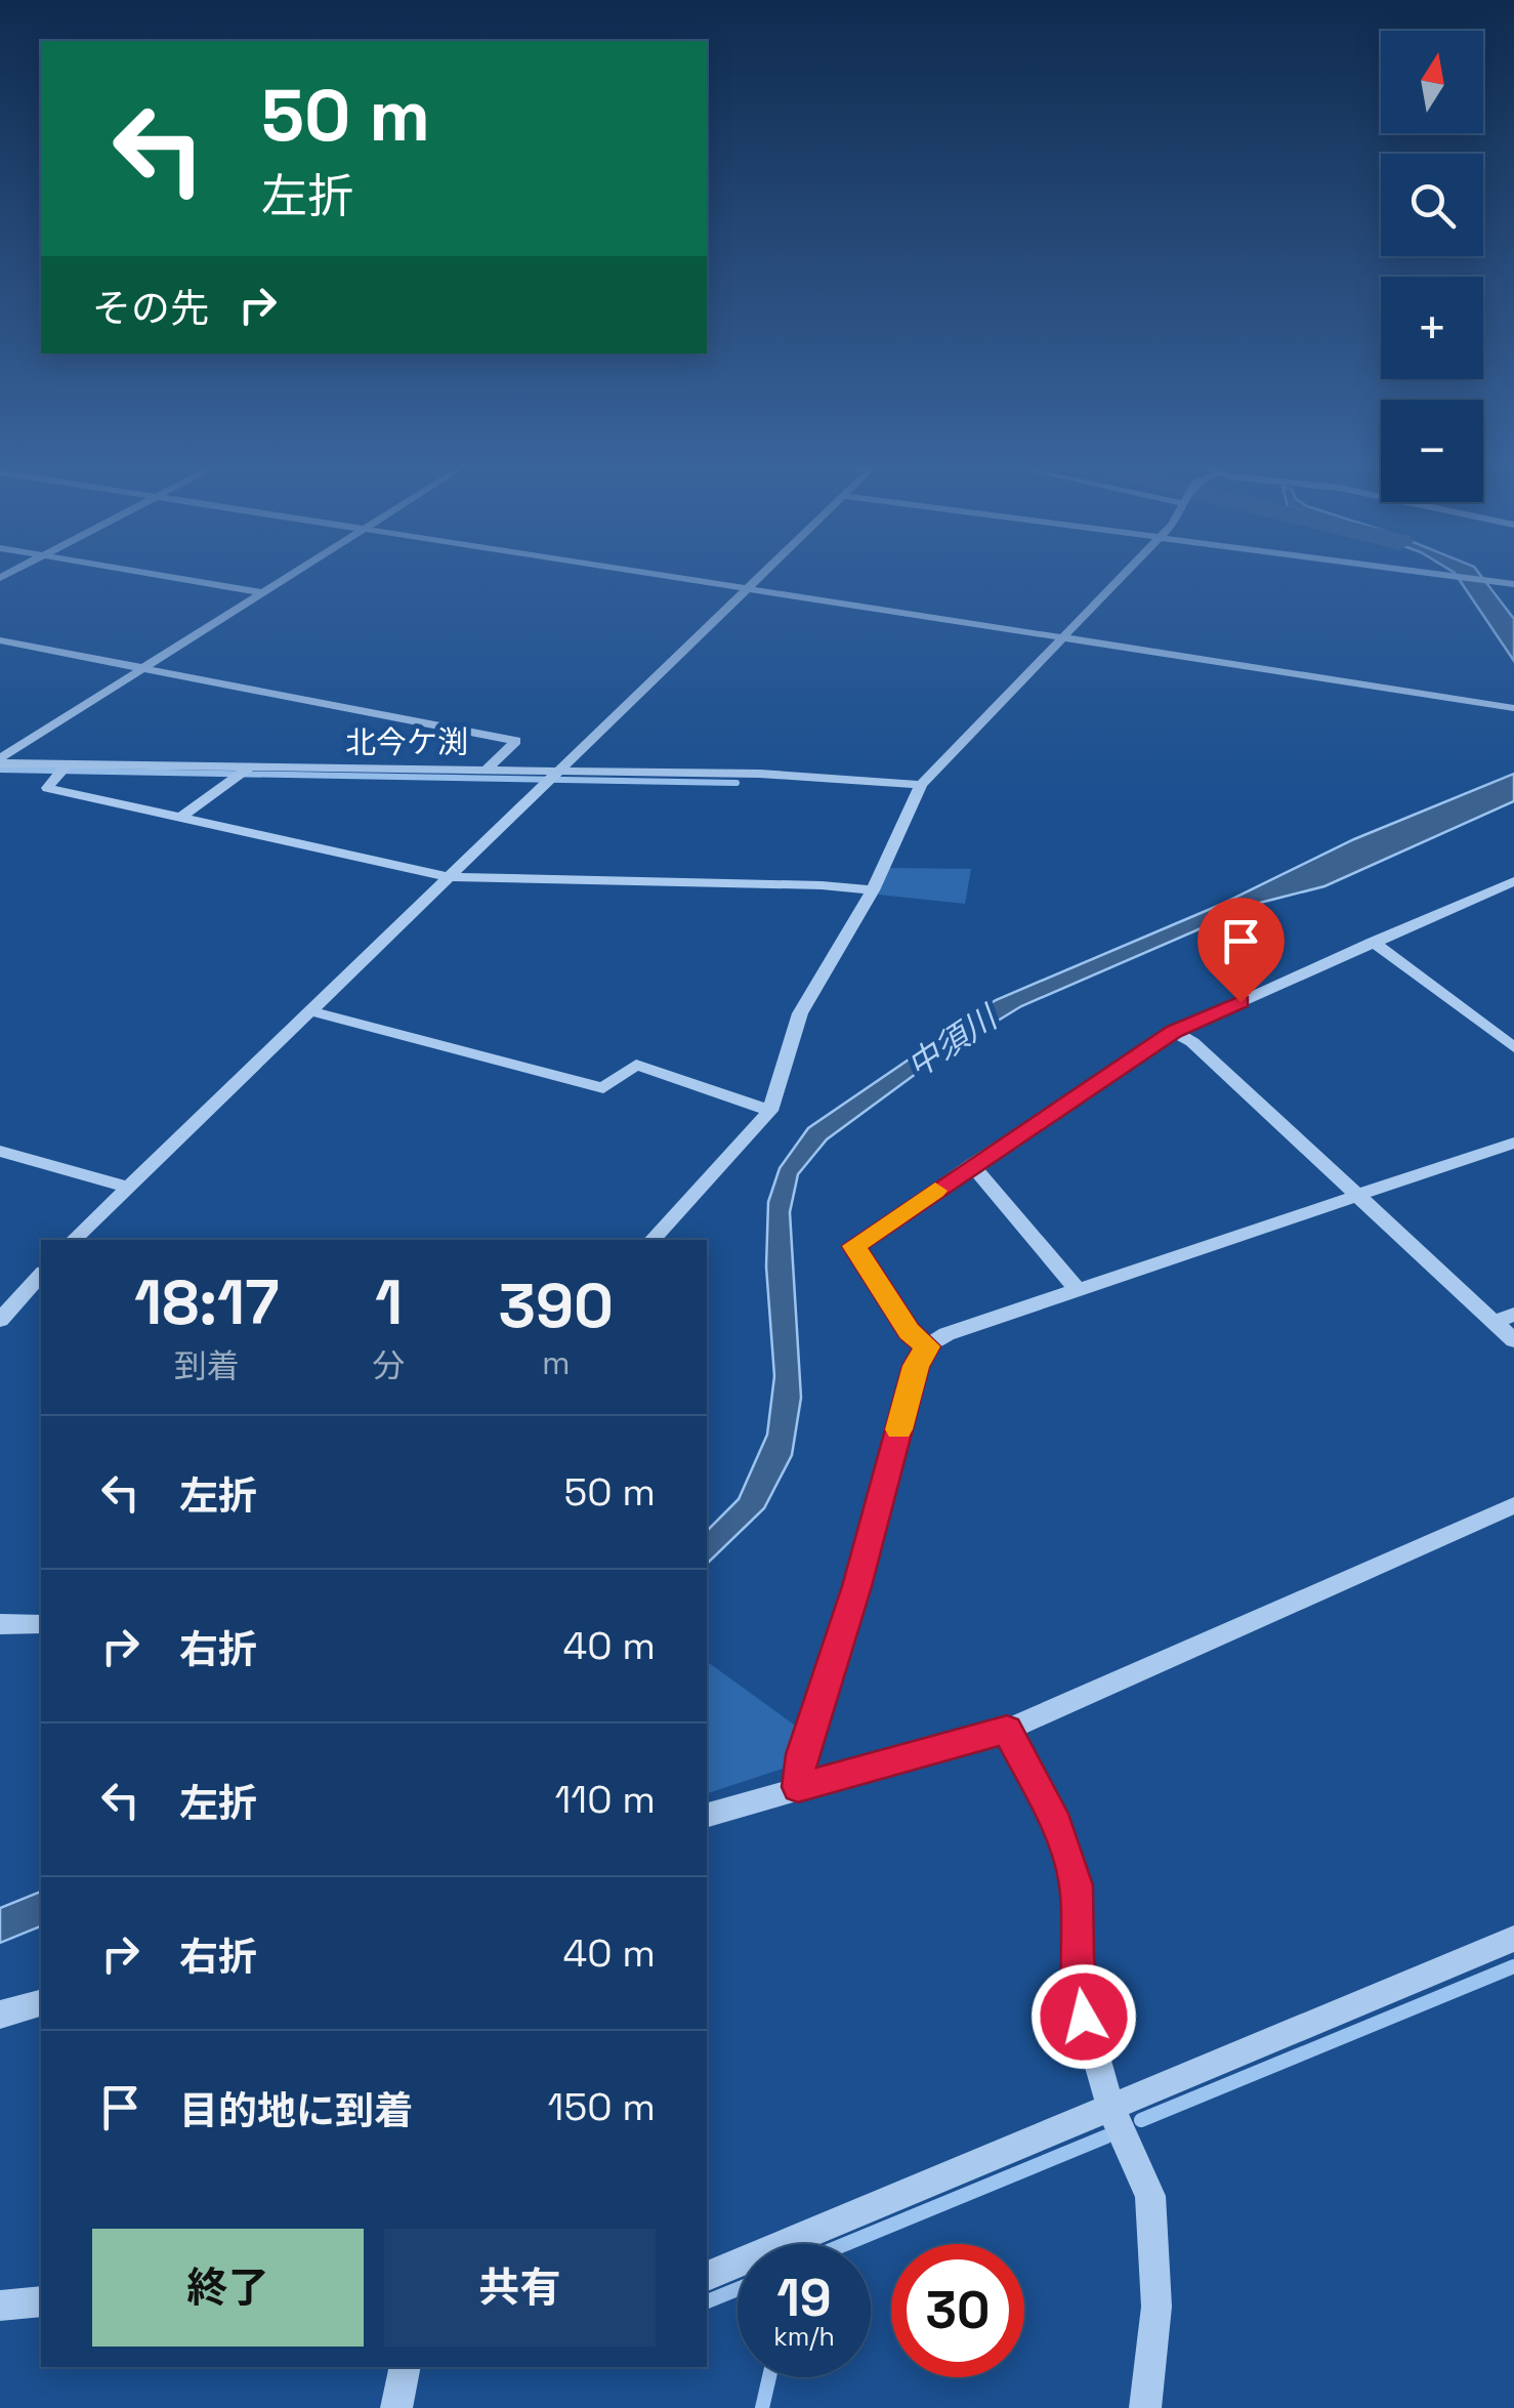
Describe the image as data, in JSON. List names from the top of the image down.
{
  "districts": ["北今ケ渕"],
  "water": ["中須川"],
  "north": "top",
  "page": {
    "map_buttons": ["+", "−"],
    "turn": ["50 m", "左折"],
    "then": "その先",
    "eta": [
      "18:17",
      "到着",
      "1",
      "分",
      "390",
      "m"
    ],
    "list": [
      {
        "name": "左折",
        "value": "50 m"
      },
      {
        "name": "右折",
        "value": "40 m"
      },
      {
        "name": "左折",
        "value": "110 m"
      },
      {
        "name": "右折",
        "value": "40 m"
      },
      {
        "name": "目的地に到着",
        "value": "150 m"
      }
    ],
    "buttons": ["終了", "共有"],
    "speed": "19 km/h",
    "limit": "30"
  }
}
